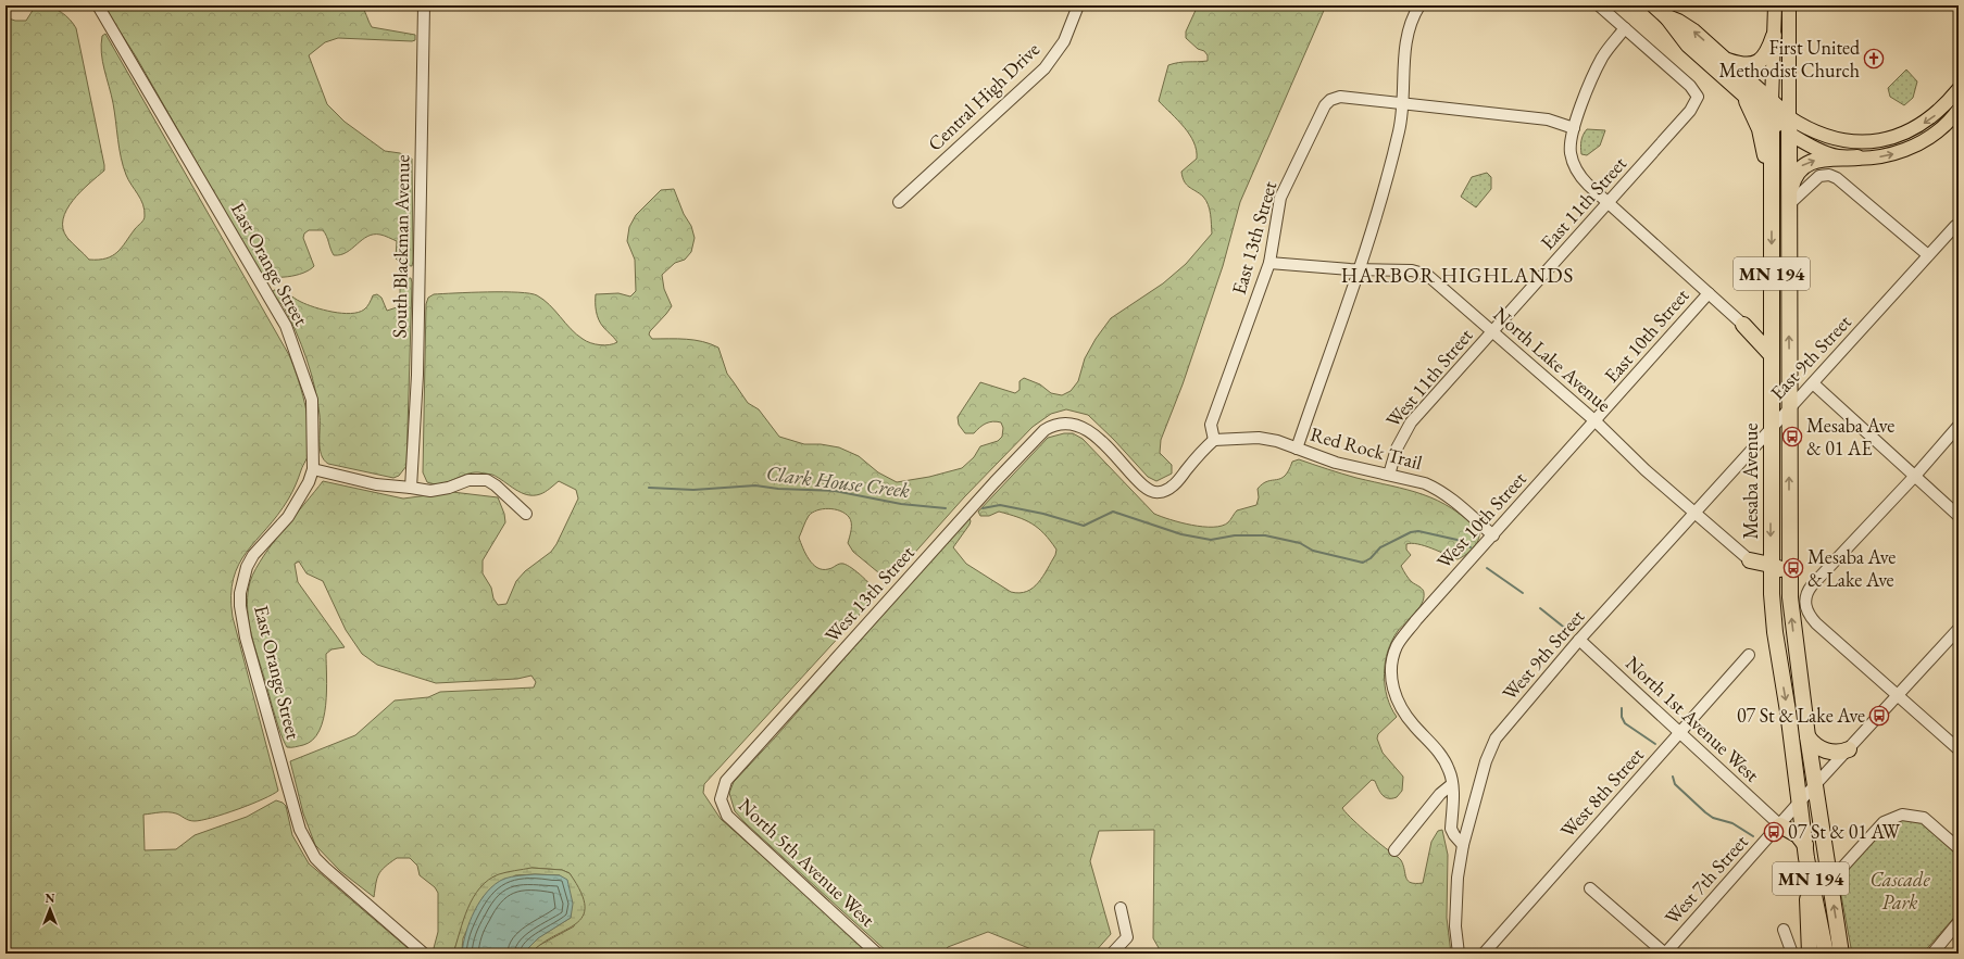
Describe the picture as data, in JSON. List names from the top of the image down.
{
  "streets": {
    "highway": ["MN 194", "Mesaba Avenue"],
    "street": [
      "Central High Drive",
      "East 11th Street",
      "East 13th Street",
      "South Blackman Avenue",
      "East Orange Street",
      "East 10th Street",
      "East 9th Street",
      "North Lake Avenue",
      "West 11th Street",
      "Red Rock Trail",
      "West 10th Street",
      "West 13th Street",
      "West 9th Street",
      "North 1st Avenue West",
      "West 8th Street",
      "North 5th Avenue West",
      "West 7th Street"
    ]
  },
  "crossings": [
    ["East 11th Street", "North Lake Avenue"],
    ["East 11th Street", "West 11th Street"],
    ["East 13th Street", "North Lake Avenue"],
    ["East 13th Street", "Red Rock Trail"],
    ["East 13th Street", "West 13th Street"],
    ["MN 194", "Mesaba Avenue"],
    ["East 10th Street", "North Lake Avenue"],
    ["East 10th Street", "West 10th Street"],
    ["East 9th Street", "North Lake Avenue"],
    ["East 9th Street", "Mesaba Avenue"],
    ["East 9th Street", "West 9th Street"],
    ["North Lake Avenue", "West 11th Street"],
    ["North Lake Avenue", "West 10th Street"],
    ["North Lake Avenue", "West 9th Street"],
    ["West 11th Street", "Red Rock Trail"],
    ["Red Rock Trail", "West 10th Street"],
    ["Red Rock Trail", "West 13th Street"],
    ["Mesaba Avenue", "West 7th Street"],
    ["West 13th Street", "North 5th Avenue West"],
    ["West 9th Street", "North 1st Avenue West"],
    ["North 1st Avenue West", "West 8th Street"],
    ["North 1st Avenue West", "West 7th Street"]
  ],
  "districts": ["HARBOR HIGHLANDS"],
  "water": ["Clark House Creek"],
  "parks": ["Cascade Park"],
  "places": {
    "church": ["First United Methodist Church"],
    "bus stop": [
      "Mesaba Ave & 01 AE",
      "Mesaba Ave & Lake Ave",
      "07 St & Lake Ave",
      "07 St & 01 AW"
    ]
  },
  "north": "top"
}
